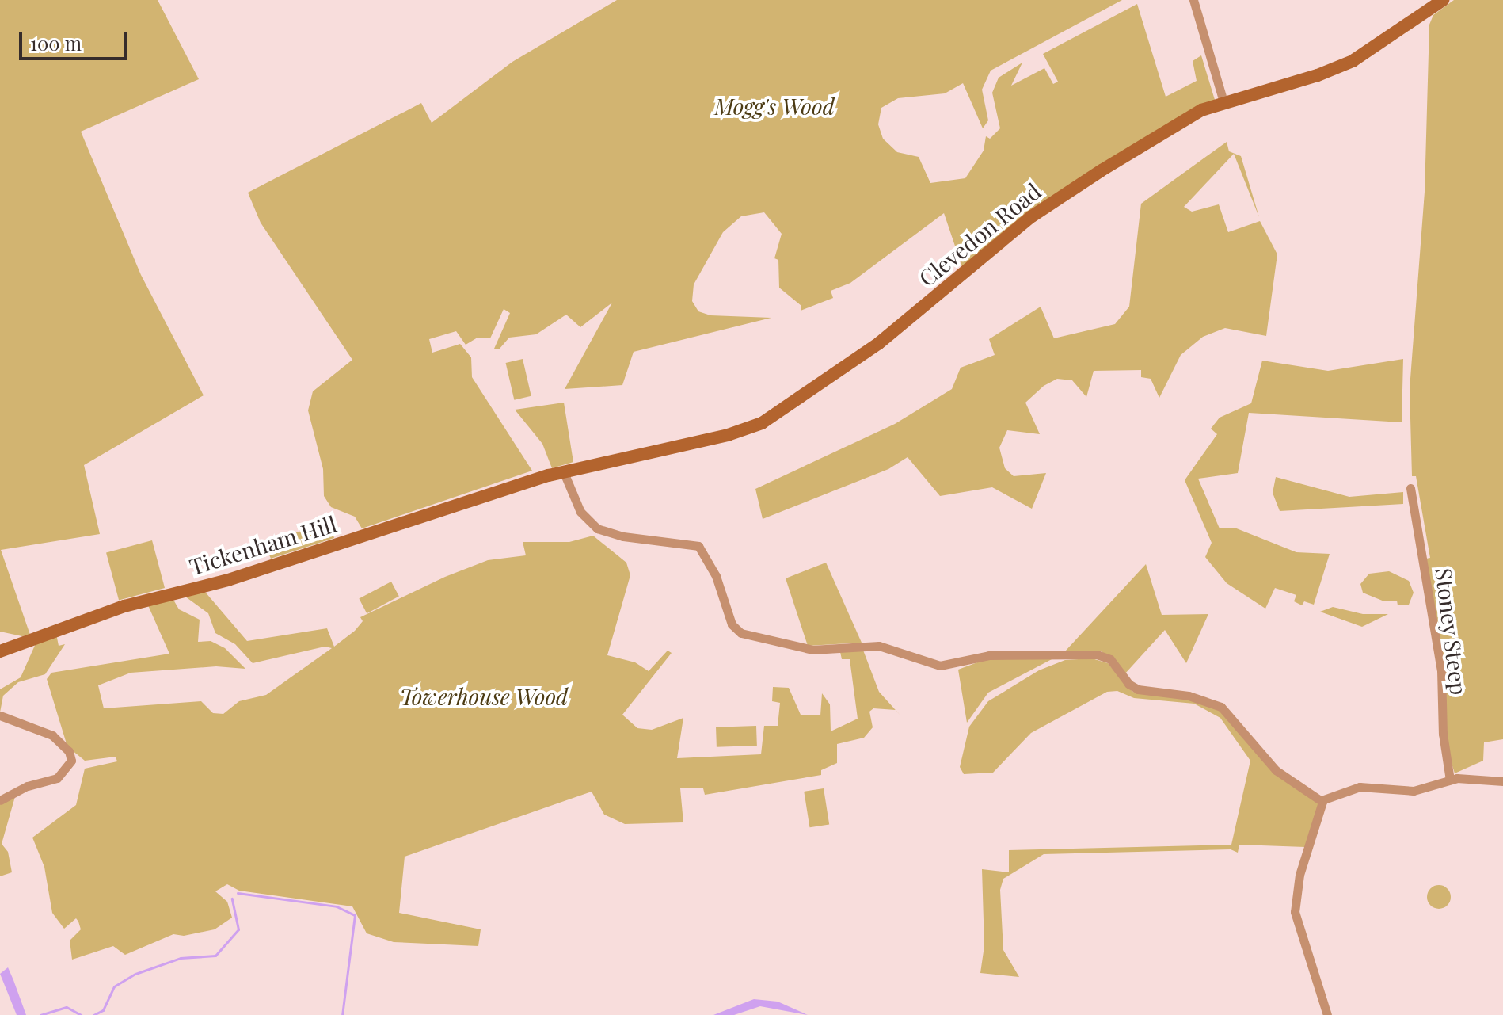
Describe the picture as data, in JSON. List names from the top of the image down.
{
  "streets": {
    "main road": ["Clevedon Road", "Tickenham Hill"],
    "street": ["Stoney Steep"]
  },
  "crossings": [
    ["Clevedon Road", "Tickenham Hill"]
  ],
  "parks": ["Mogg's Wood", "Towerhouse Wood"],
  "scale_bar": "100 m"
}
